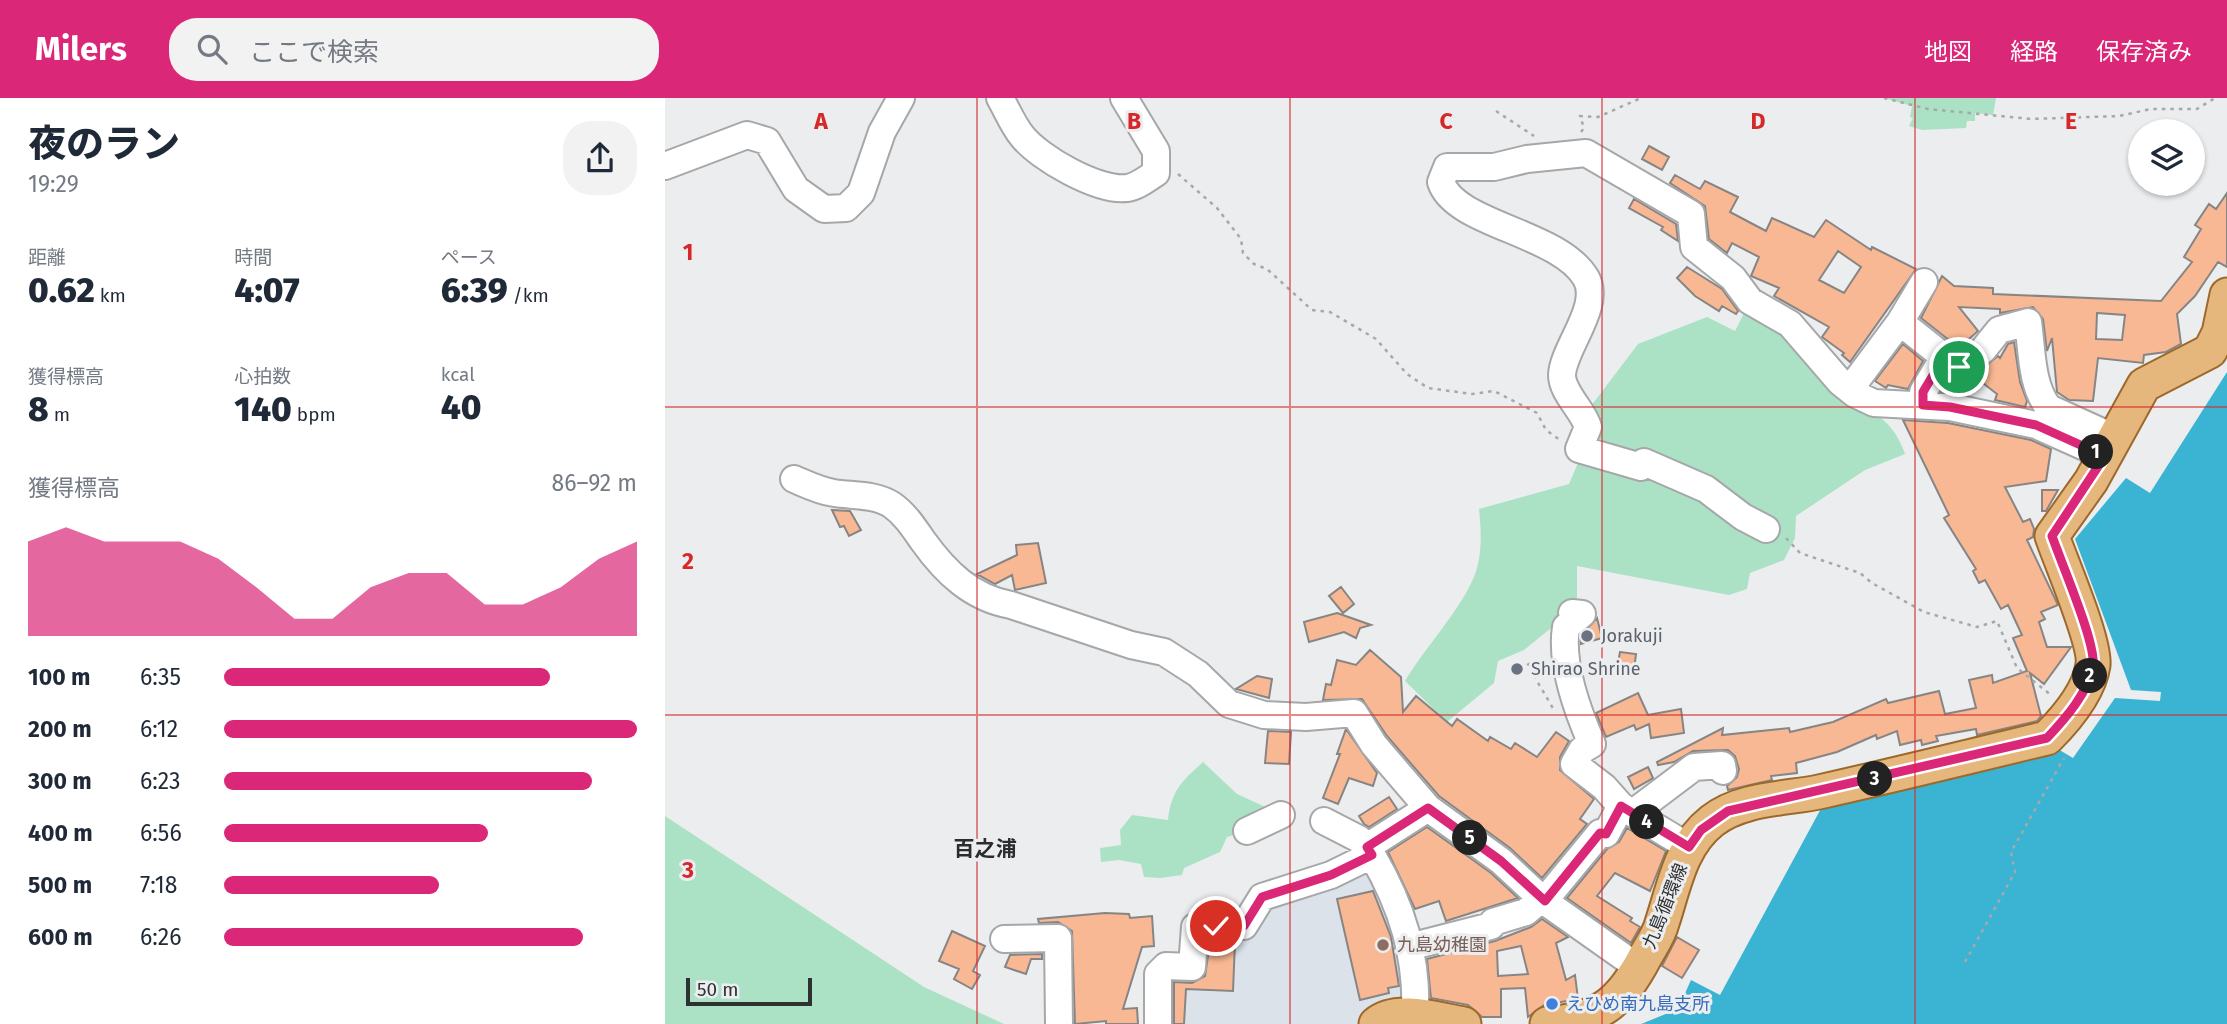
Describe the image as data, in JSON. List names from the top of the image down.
{
  "streets": {
    "main road": ["九島循環線"]
  },
  "districts": ["百之浦"],
  "places": [
    "Jorakuji",
    "Shirao Shrine",
    "九島幼稚園",
    "えひめ南九島支所"
  ],
  "scale_bar": "50 m",
  "page": {
    "header": "Milers",
    "search": "ここで検索",
    "nav": ["地図", "経路", "保存済み"],
    "heading": ["夜のラン", "19:29"],
    "stats": [
      ["距離", "0.62 km"],
      ["時間", "4:07"],
      ["ペース", "6:39 /km"],
      ["獲得標高", "8 m"],
      ["心拍数", "140 bpm"],
      ["kcal", "40"]
    ],
    "pins": [
      "1",
      "2",
      "3",
      "4",
      "5"
    ],
    "chart": ["獲得標高", "86–92 m"],
    "list": [
      {
        "name": "100 m",
        "note": "6:35"
      },
      {
        "name": "200 m",
        "note": "6:12"
      },
      {
        "name": "300 m",
        "note": "6:23"
      },
      {
        "name": "400 m",
        "note": "6:56"
      },
      {
        "name": "500 m",
        "note": "7:18"
      },
      {
        "name": "600 m",
        "note": "6:26"
      }
    ],
    "scale": "50 m"
  },
  "grid": {
    "columns": [
      "A",
      "B",
      "C",
      "D",
      "E"
    ],
    "rows": ["1", "2", "3"]
  }
}
